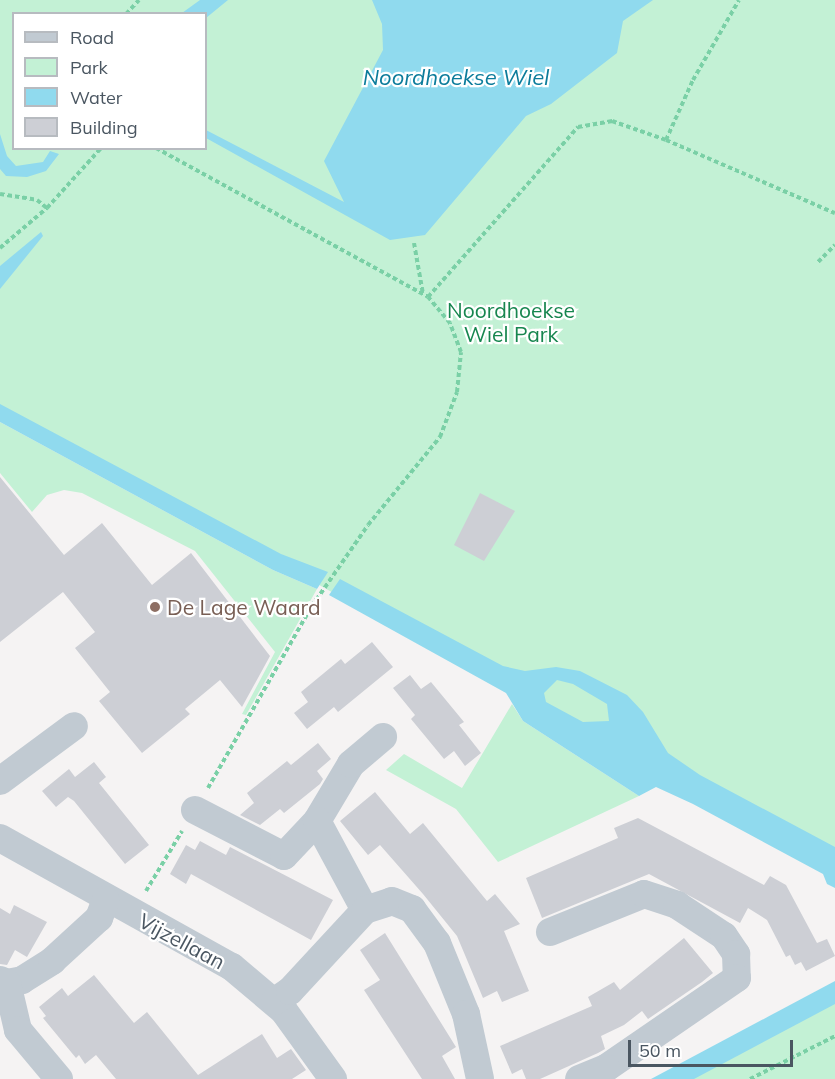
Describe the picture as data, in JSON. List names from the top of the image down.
{
  "streets": {
    "street": ["Vijzellaan"]
  },
  "water": ["Noordhoekse Wiel"],
  "parks": ["Noordhoekse Wiel Park"],
  "places": ["De Lage Waard"],
  "legend": [
    "Road",
    "Park",
    "Water",
    "Building"
  ],
  "scale_bar": "50 m"
}
